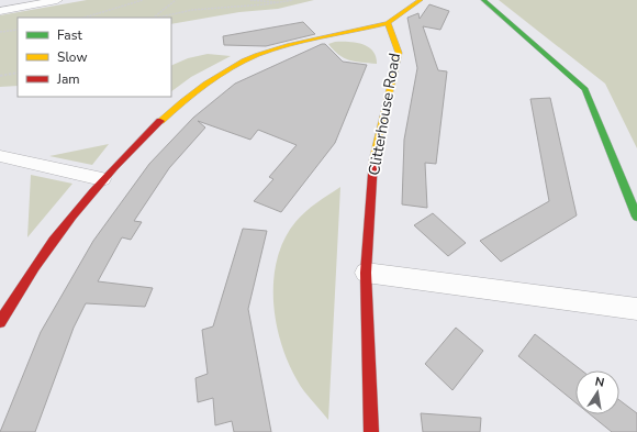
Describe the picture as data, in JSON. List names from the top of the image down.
{
  "streets": {
    "street": ["Clitterhouse Road"]
  },
  "legend": ["Fast", "Slow", "Jam"],
  "north": "top"
}
